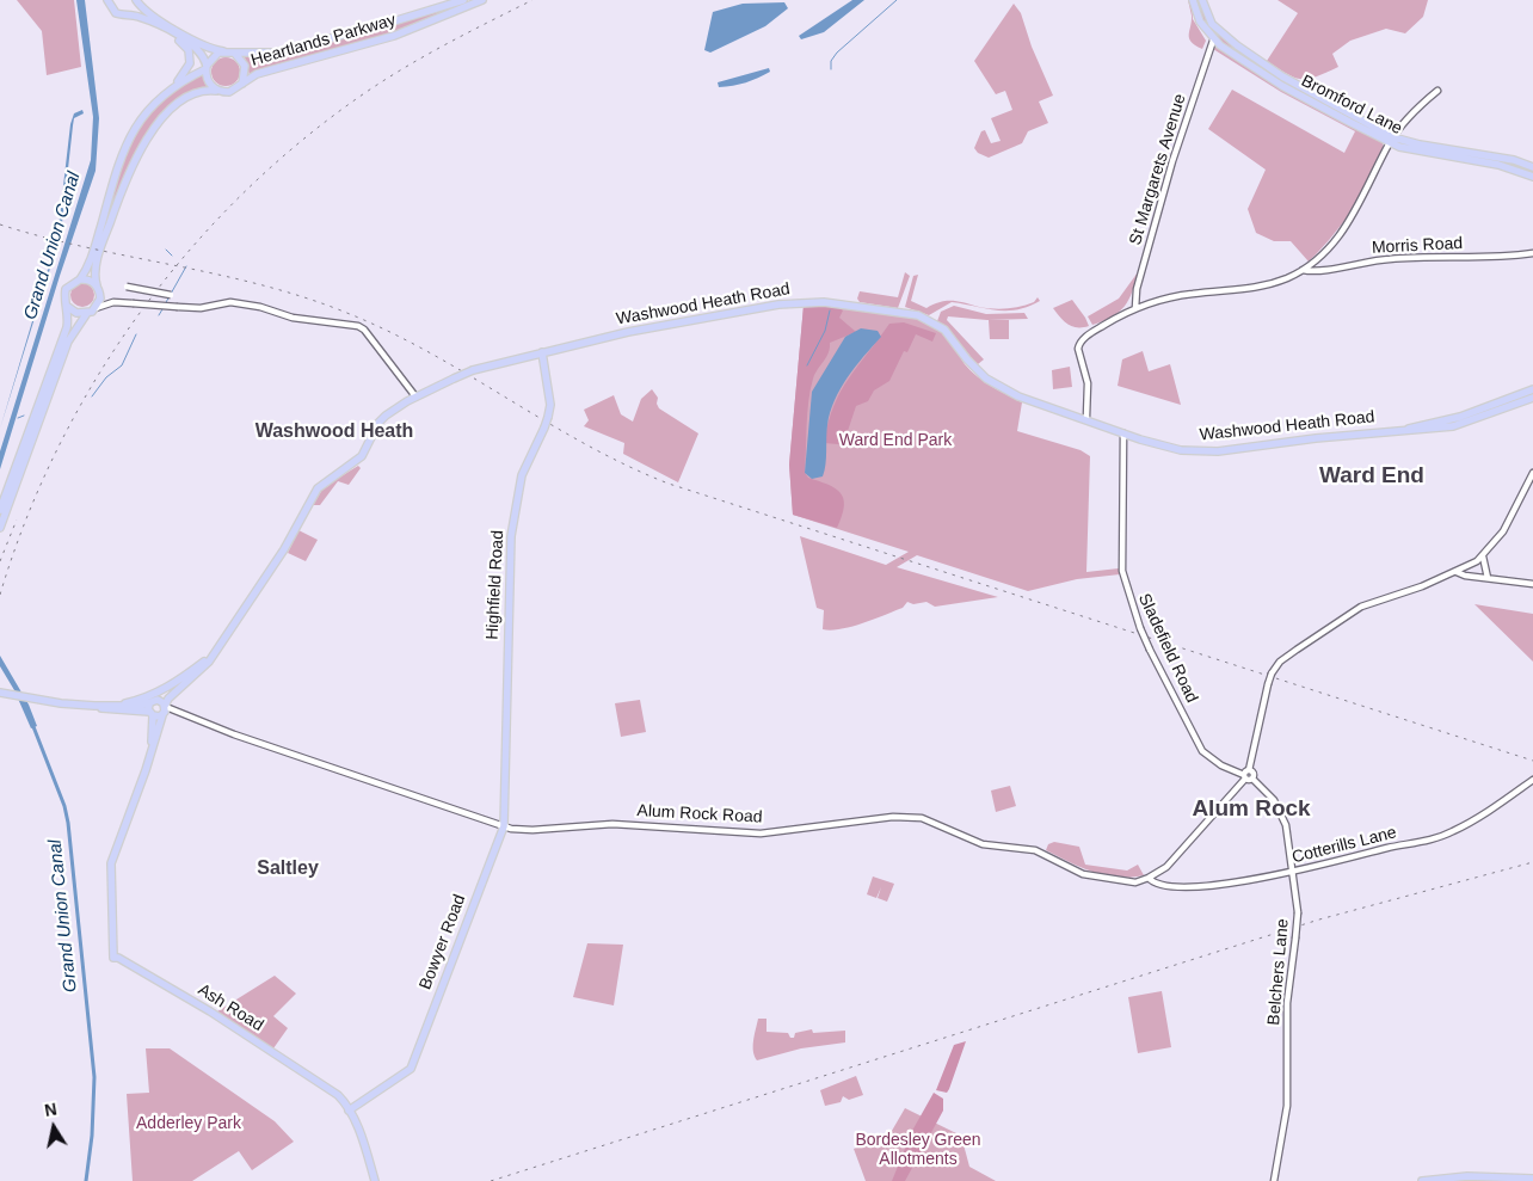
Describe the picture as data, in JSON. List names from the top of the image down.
{
  "streets": {
    "main road": [
      "Heartlands Parkway",
      "Bromford Lane",
      "Washwood Heath Road",
      "Highfield Road",
      "Bowyer Road",
      "Ash Road"
    ],
    "street": [
      "St Margarets Avenue",
      "Morris Road",
      "Sladefield Road",
      "Alum Rock Road",
      "Cotterills Lane",
      "Belchers Lane"
    ]
  },
  "crossings": [
    ["Bromford Lane", "St Margarets Avenue"],
    ["Washwood Heath Road", "Highfield Road"],
    ["Washwood Heath Road", "Sladefield Road"],
    ["Washwood Heath Road", "Alum Rock Road"],
    ["Highfield Road", "Alum Rock Road"],
    ["Highfield Road", "Bowyer Road"],
    ["Sladefield Road", "Belchers Lane"],
    ["Alum Rock Road", "Cotterills Lane"],
    ["Alum Rock Road", "Bowyer Road"],
    ["Cotterills Lane", "Belchers Lane"],
    ["Bowyer Road", "Ash Road"]
  ],
  "districts": [
    "Washwood Heath",
    "Ward End",
    "Alum Rock",
    "Saltley"
  ],
  "water": ["Grand Union Canal"],
  "parks": ["Ward End Park", "Adderley Park", "Bordesley Green Allotments"],
  "north": "top"
}
